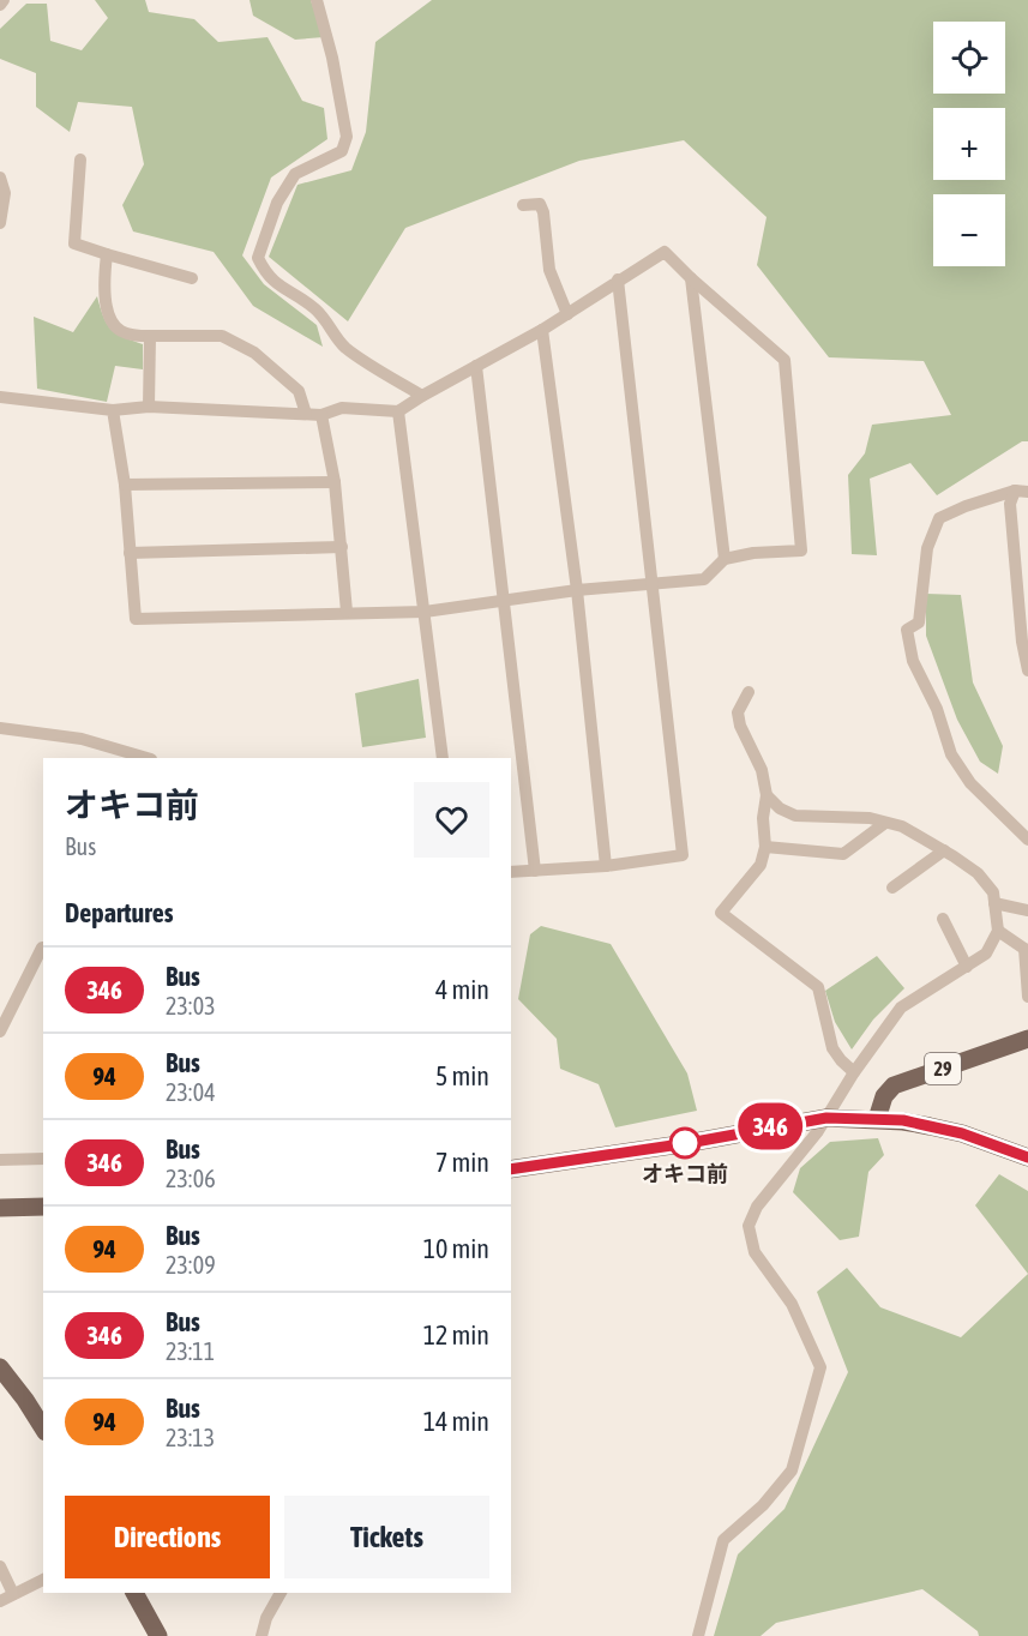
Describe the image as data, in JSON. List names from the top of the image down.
{
  "streets": {
    "main road": ["29"]
  },
  "places": ["オキコ前"],
  "lines": ["bus line 346"],
  "page": {
    "on_map": "346",
    "map_buttons": ["+", "−"],
    "heading": [
      ["オキコ前", "Bus"],
      "Departures"
    ],
    "list": [
      {
        "mark": "346",
        "name": "Bus",
        "note": "23:03",
        "value": "4 min"
      },
      {
        "mark": "94",
        "name": "Bus",
        "note": "23:04",
        "value": "5 min"
      },
      {
        "mark": "346",
        "name": "Bus",
        "note": "23:06",
        "value": "7 min"
      },
      {
        "mark": "94",
        "name": "Bus",
        "note": "23:09",
        "value": "10 min"
      },
      {
        "mark": "346",
        "name": "Bus",
        "note": "23:11",
        "value": "12 min"
      },
      {
        "mark": "94",
        "name": "Bus",
        "note": "23:13",
        "value": "14 min"
      }
    ],
    "buttons": ["Directions", "Tickets"]
  }
}
